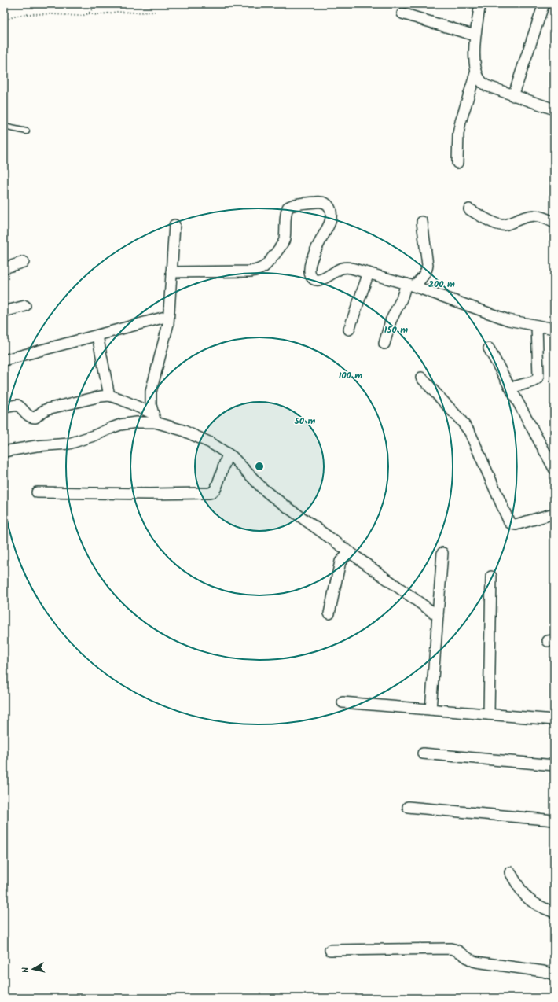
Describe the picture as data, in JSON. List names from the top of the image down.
{
  "north": "left",
  "rings": [
    "200 m",
    "150 m",
    "100 m",
    "50 m"
  ]
}
